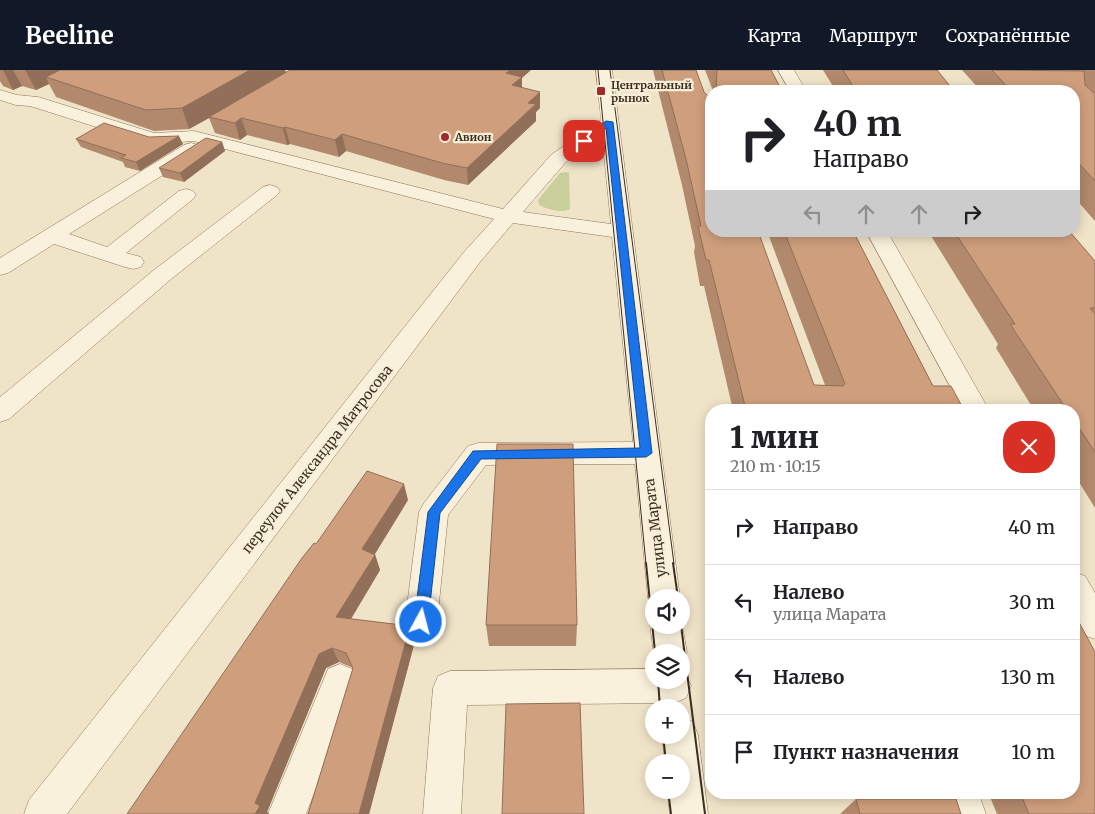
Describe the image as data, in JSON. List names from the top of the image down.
{
  "streets": {
    "street": ["переулок Александра Матросова", "улица Марата"]
  },
  "crossings": [
    ["переулок Александра Матросова", "улица Марата"]
  ],
  "places": {
    "transit": ["Центральный рынок"],
    "other": ["Авион"]
  },
  "page": {
    "header": "Beeline",
    "nav": ["Карта", "Маршрут", "Сохранённые"],
    "turn": ["40 m", "Направо"],
    "heading": ["1 мин", "210 m · 10:15"],
    "list": [
      {
        "name": "Направо",
        "value": "40 m"
      },
      {
        "name": "Налево",
        "note": "улица Марата",
        "value": "30 m"
      },
      {
        "name": "Налево",
        "value": "130 m"
      },
      {
        "name": "Пункт назначения",
        "value": "10 m"
      }
    ],
    "map_buttons": ["+", "−"]
  }
}
